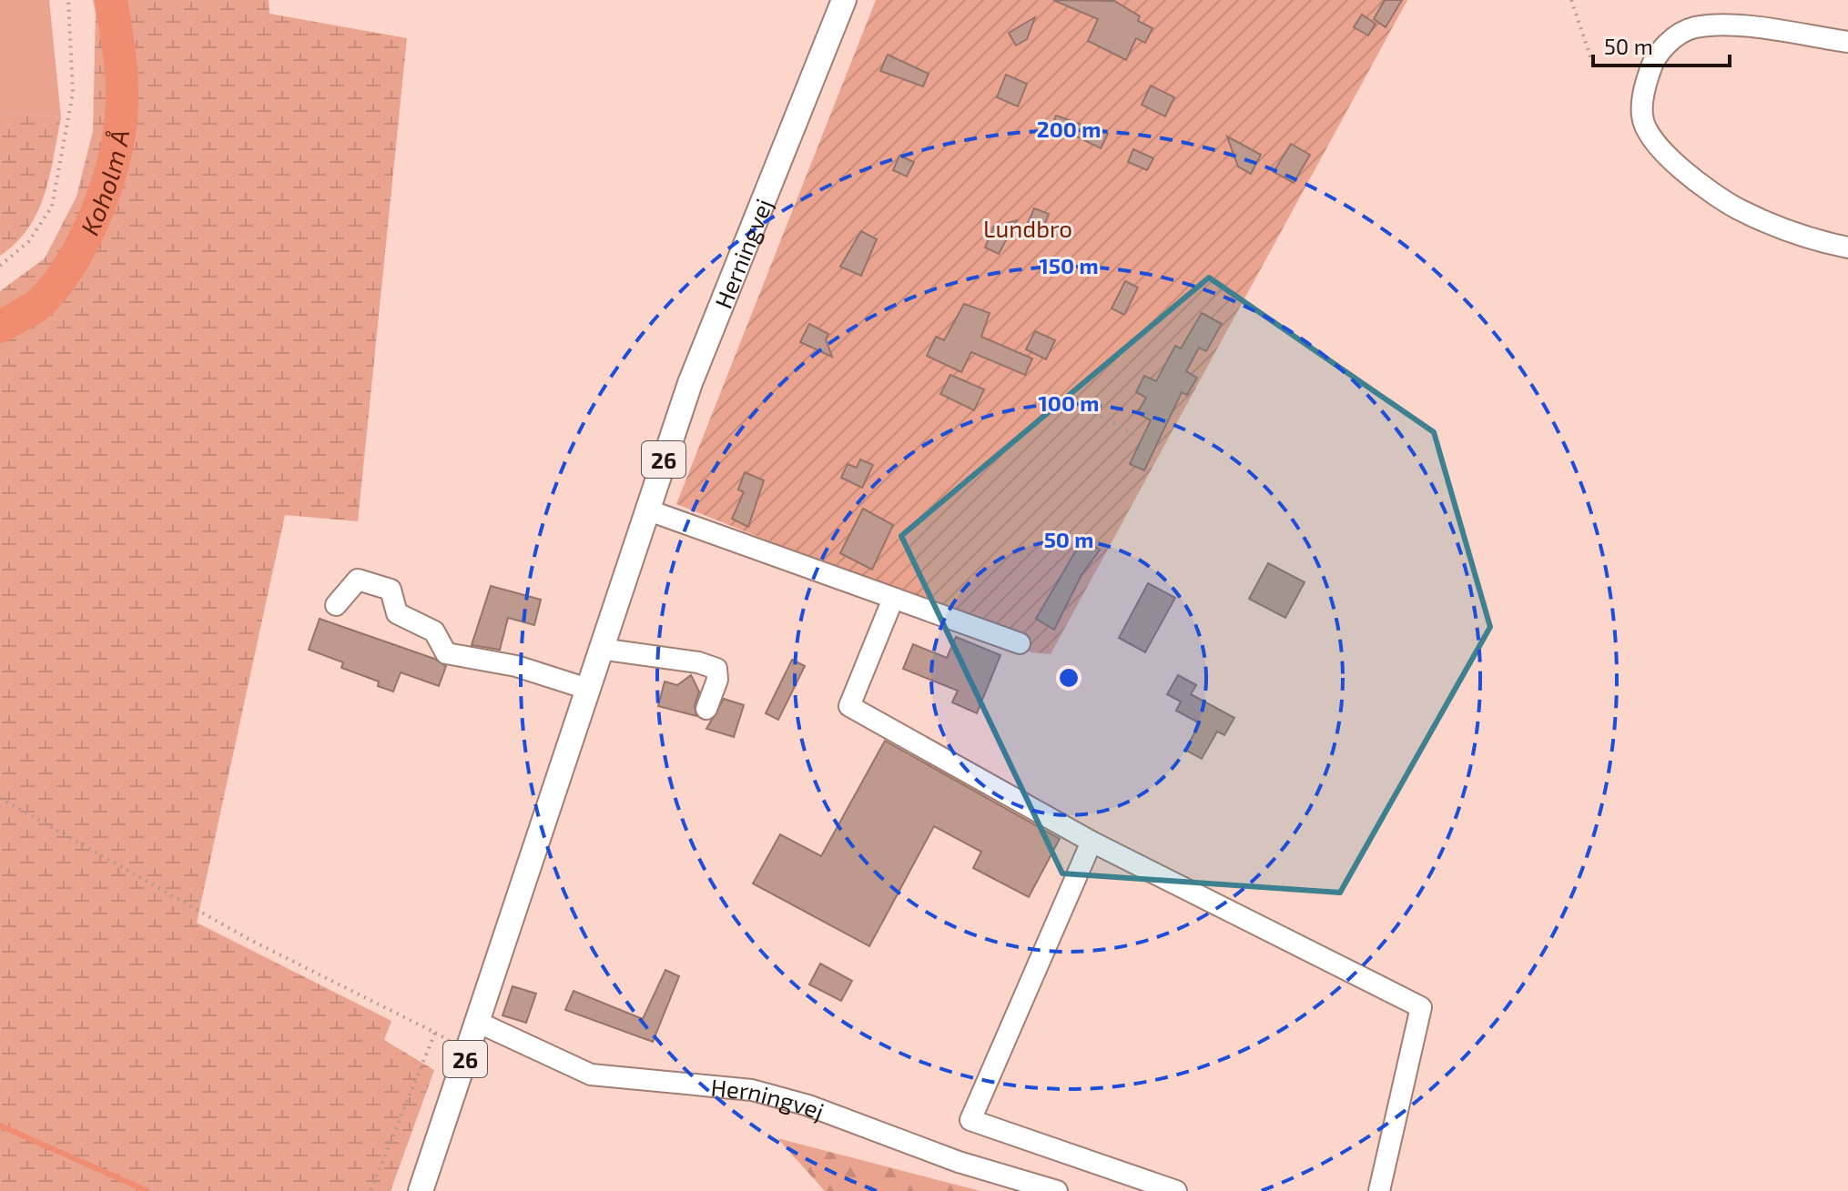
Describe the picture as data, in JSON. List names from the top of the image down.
{
  "streets": {
    "main road": ["Herningvej", "26"]
  },
  "water": ["Koholm Å"],
  "parks": ["Lundbro"],
  "scale_bar": "50 m",
  "rings": [
    "200 m",
    "150 m",
    "100 m",
    "50 m"
  ]
}
